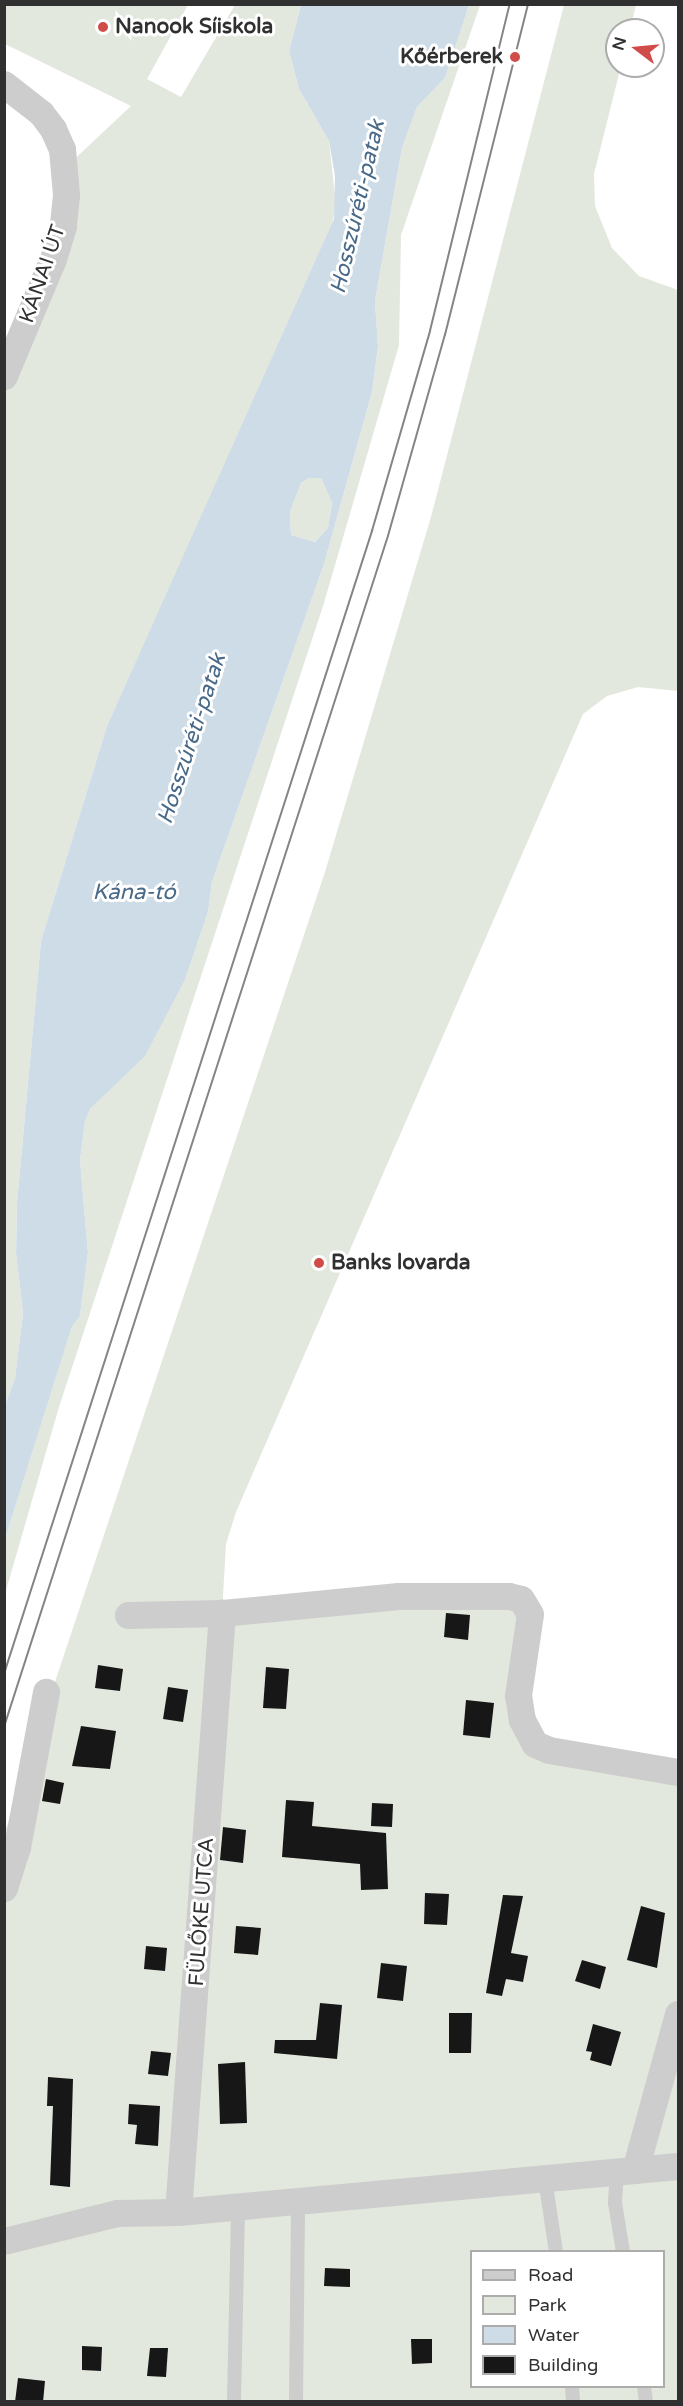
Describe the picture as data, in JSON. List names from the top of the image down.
{
  "streets": {
    "street": ["KÁNAI ÚT", "FÜLŐKE UTCA"]
  },
  "water": ["Hosszúréti-patak", "Kána-tó"],
  "places": ["Nanook Síiskola", "Kőérberek", "Banks lovarda"],
  "legend": [
    "Road",
    "Park",
    "Water",
    "Building"
  ],
  "north": "left"
}
